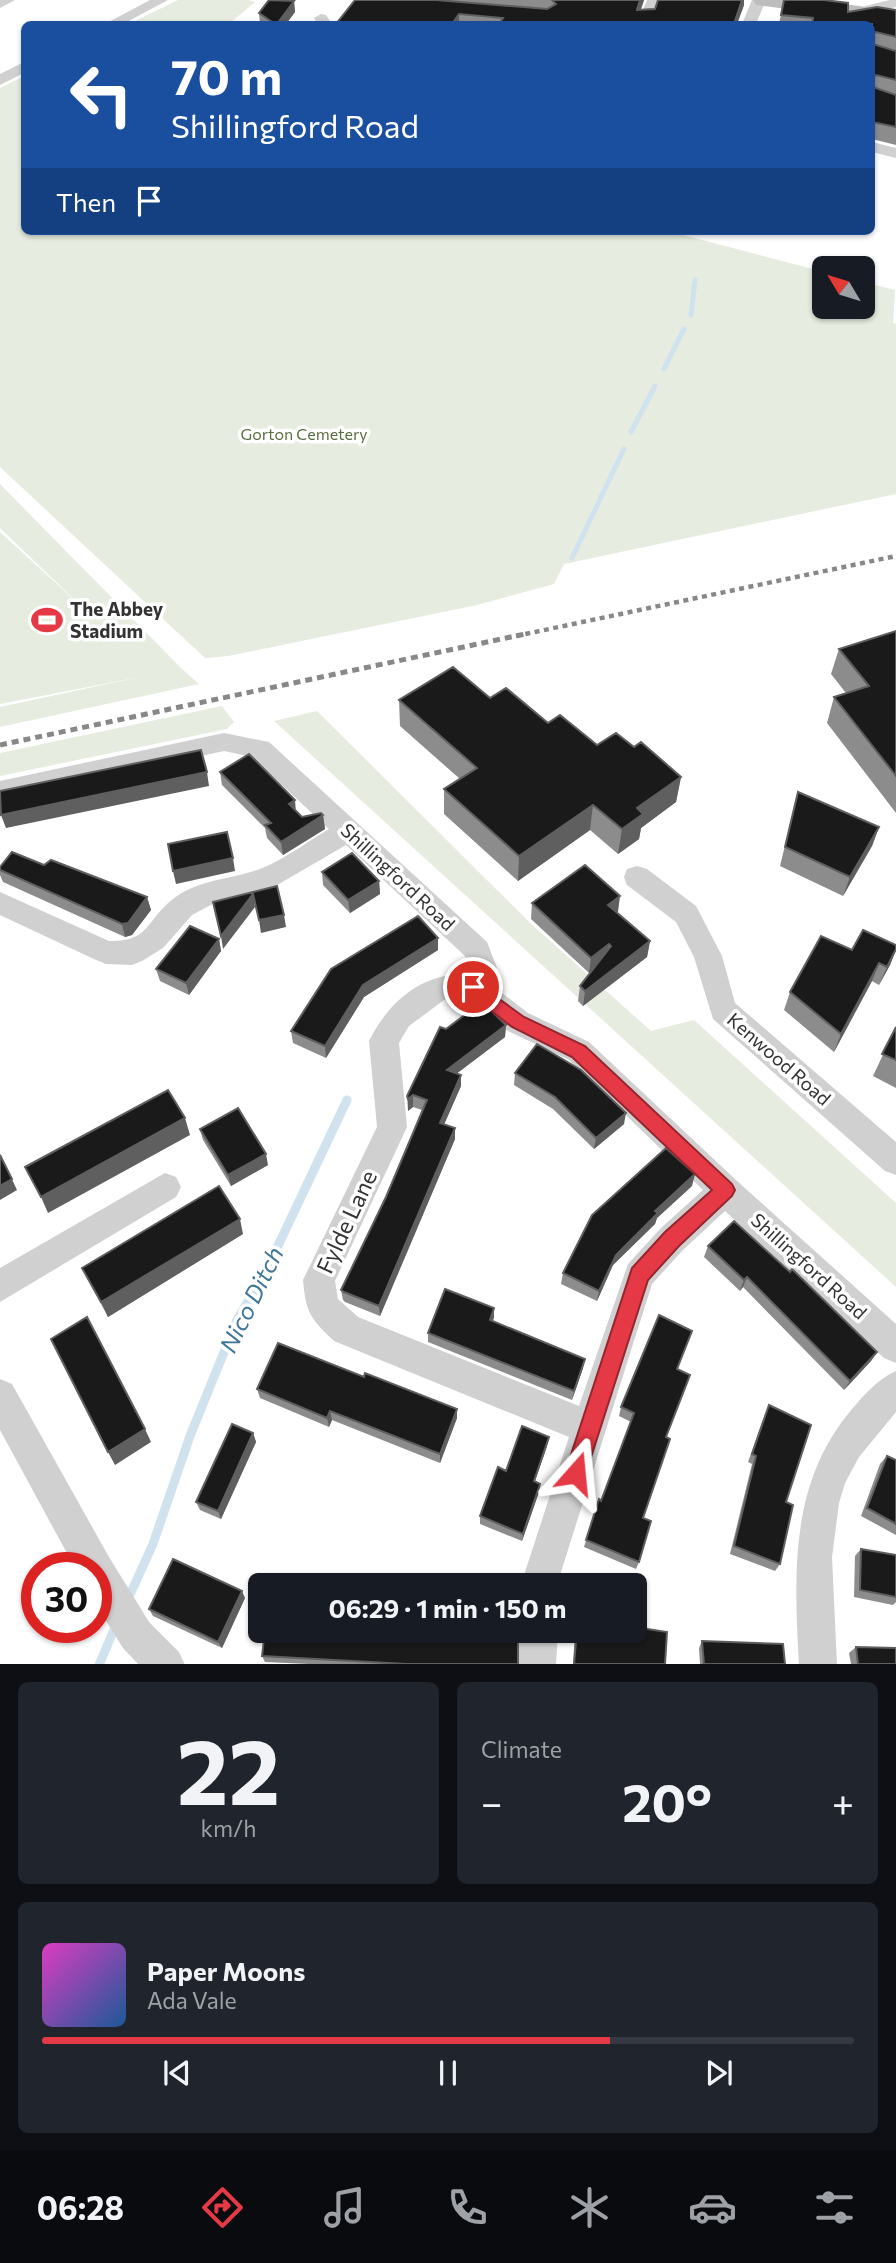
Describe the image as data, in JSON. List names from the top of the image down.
{
  "streets": {
    "street": ["Shillingford Road", "Kenwood Road", "Fylde Lane"]
  },
  "crossings": [
    ["Shillingford Road", "Fylde Lane"]
  ],
  "water": ["Nico Ditch"],
  "parks": ["Gorton Cemetery"],
  "places": {
    "sports": ["The Abbey Stadium"]
  },
  "north": "top left",
  "page": {
    "turn": ["70 m", "Shillingford Road"],
    "then": "Then",
    "limit": "30",
    "trip": "06:29 · 1 min · 150 m",
    "tile": [
      ["22", "km/h"],
      "Climate"
    ],
    "heat": ["−", "20°", "+"],
    "song": ["Paper Moons", "Ada Vale"],
    "tabs": "06:28"
  }
}
